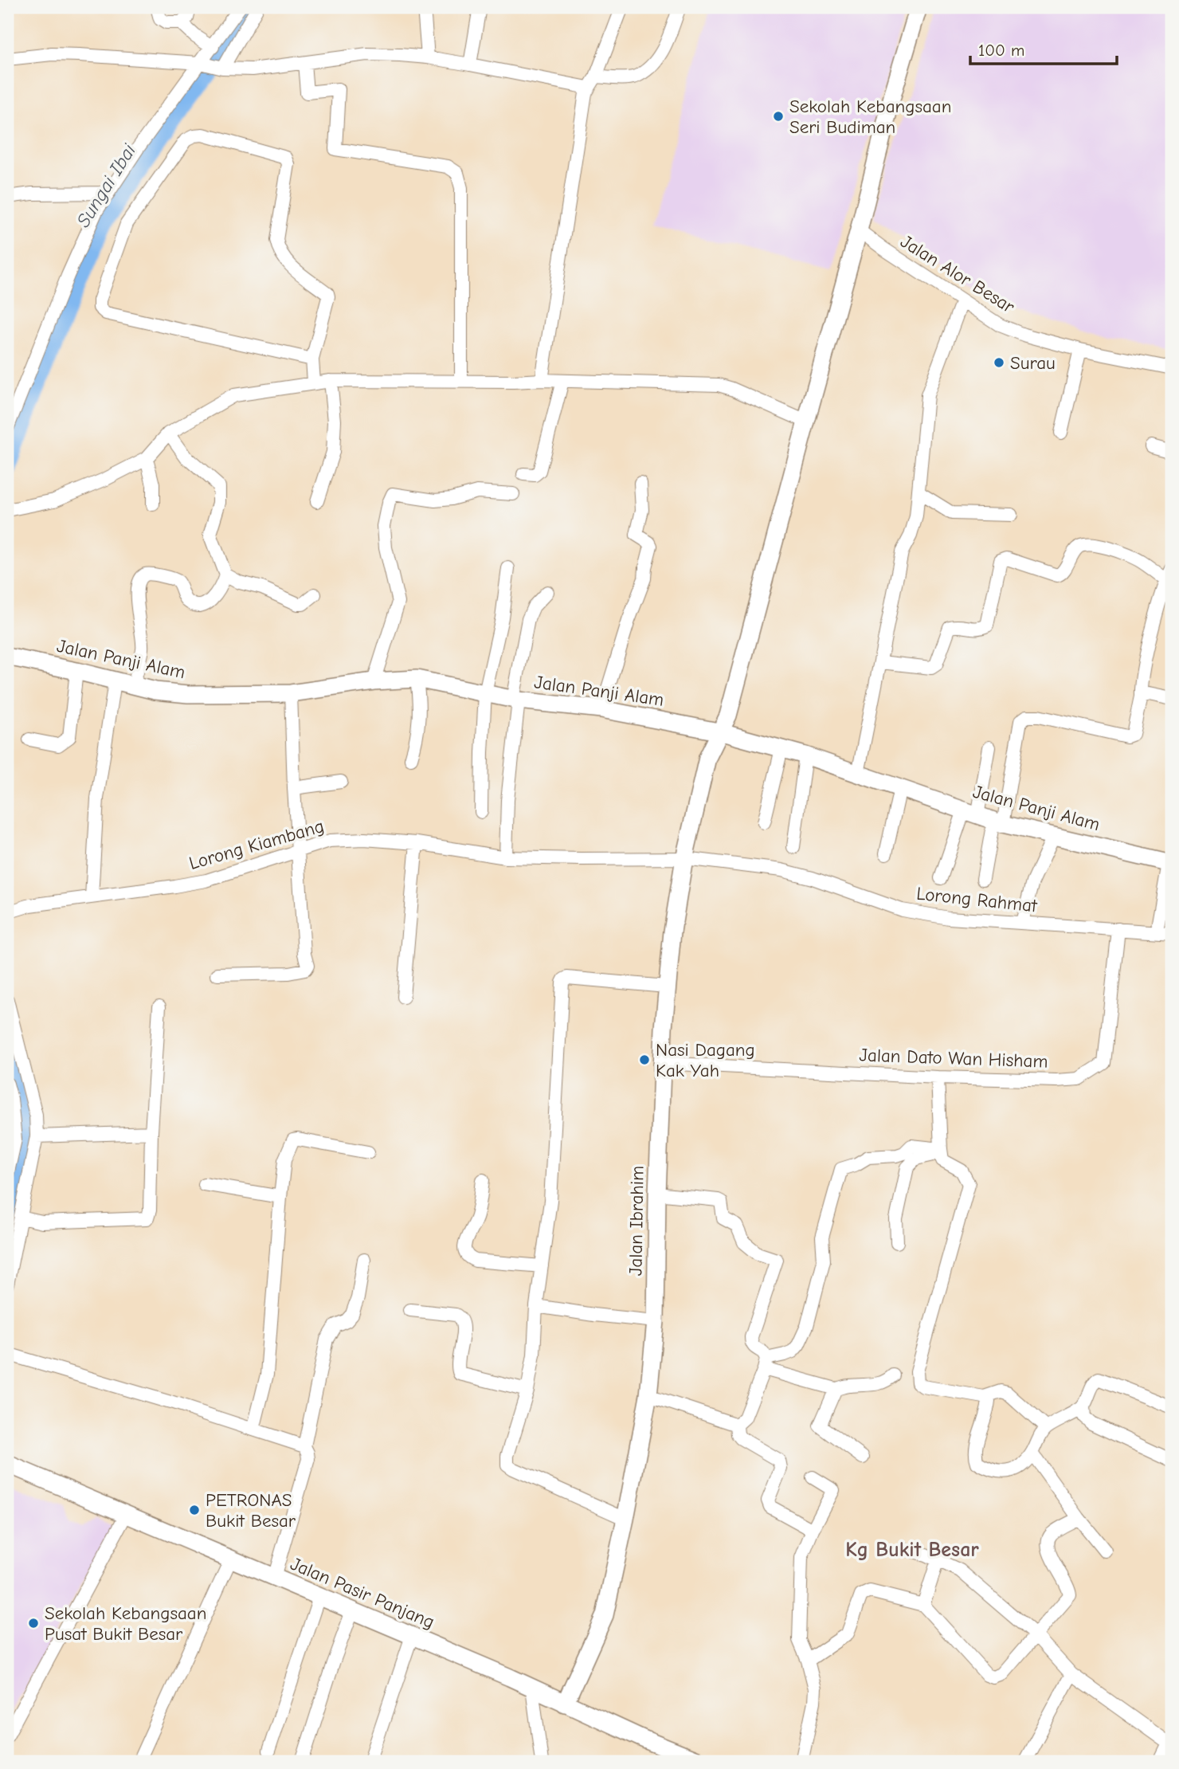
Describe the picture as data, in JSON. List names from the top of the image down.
{
  "streets": {
    "main road": ["Jalan Panji Alam", "Jalan Ibrahim", "Jalan Pasir Panjang"],
    "street": [
      "Jalan Alor Besar",
      "Lorong Kiambang",
      "Lorong Rahmat",
      "Jalan Dato Wan Hisham"
    ]
  },
  "crossings": [
    ["Jalan Alor Besar", "Jalan Ibrahim"],
    ["Jalan Panji Alam", "Jalan Ibrahim"],
    ["Lorong Kiambang", "Lorong Rahmat"],
    ["Lorong Kiambang", "Jalan Ibrahim"],
    ["Lorong Rahmat", "Jalan Dato Wan Hisham"],
    ["Lorong Rahmat", "Jalan Ibrahim"],
    ["Jalan Dato Wan Hisham", "Jalan Ibrahim"],
    ["Jalan Ibrahim", "Jalan Pasir Panjang"]
  ],
  "districts": ["Kg Bukit Besar"],
  "water": ["Sungai Ibai"],
  "places": [
    "Sekolah Kebangsaan Seri Budiman",
    "Surau",
    "Nasi Dagang Kak Yah",
    "PETRONAS Bukit Besar",
    "Sekolah Kebangsaan Pusat Bukit Besar"
  ],
  "scale_bar": "100 m"
}
